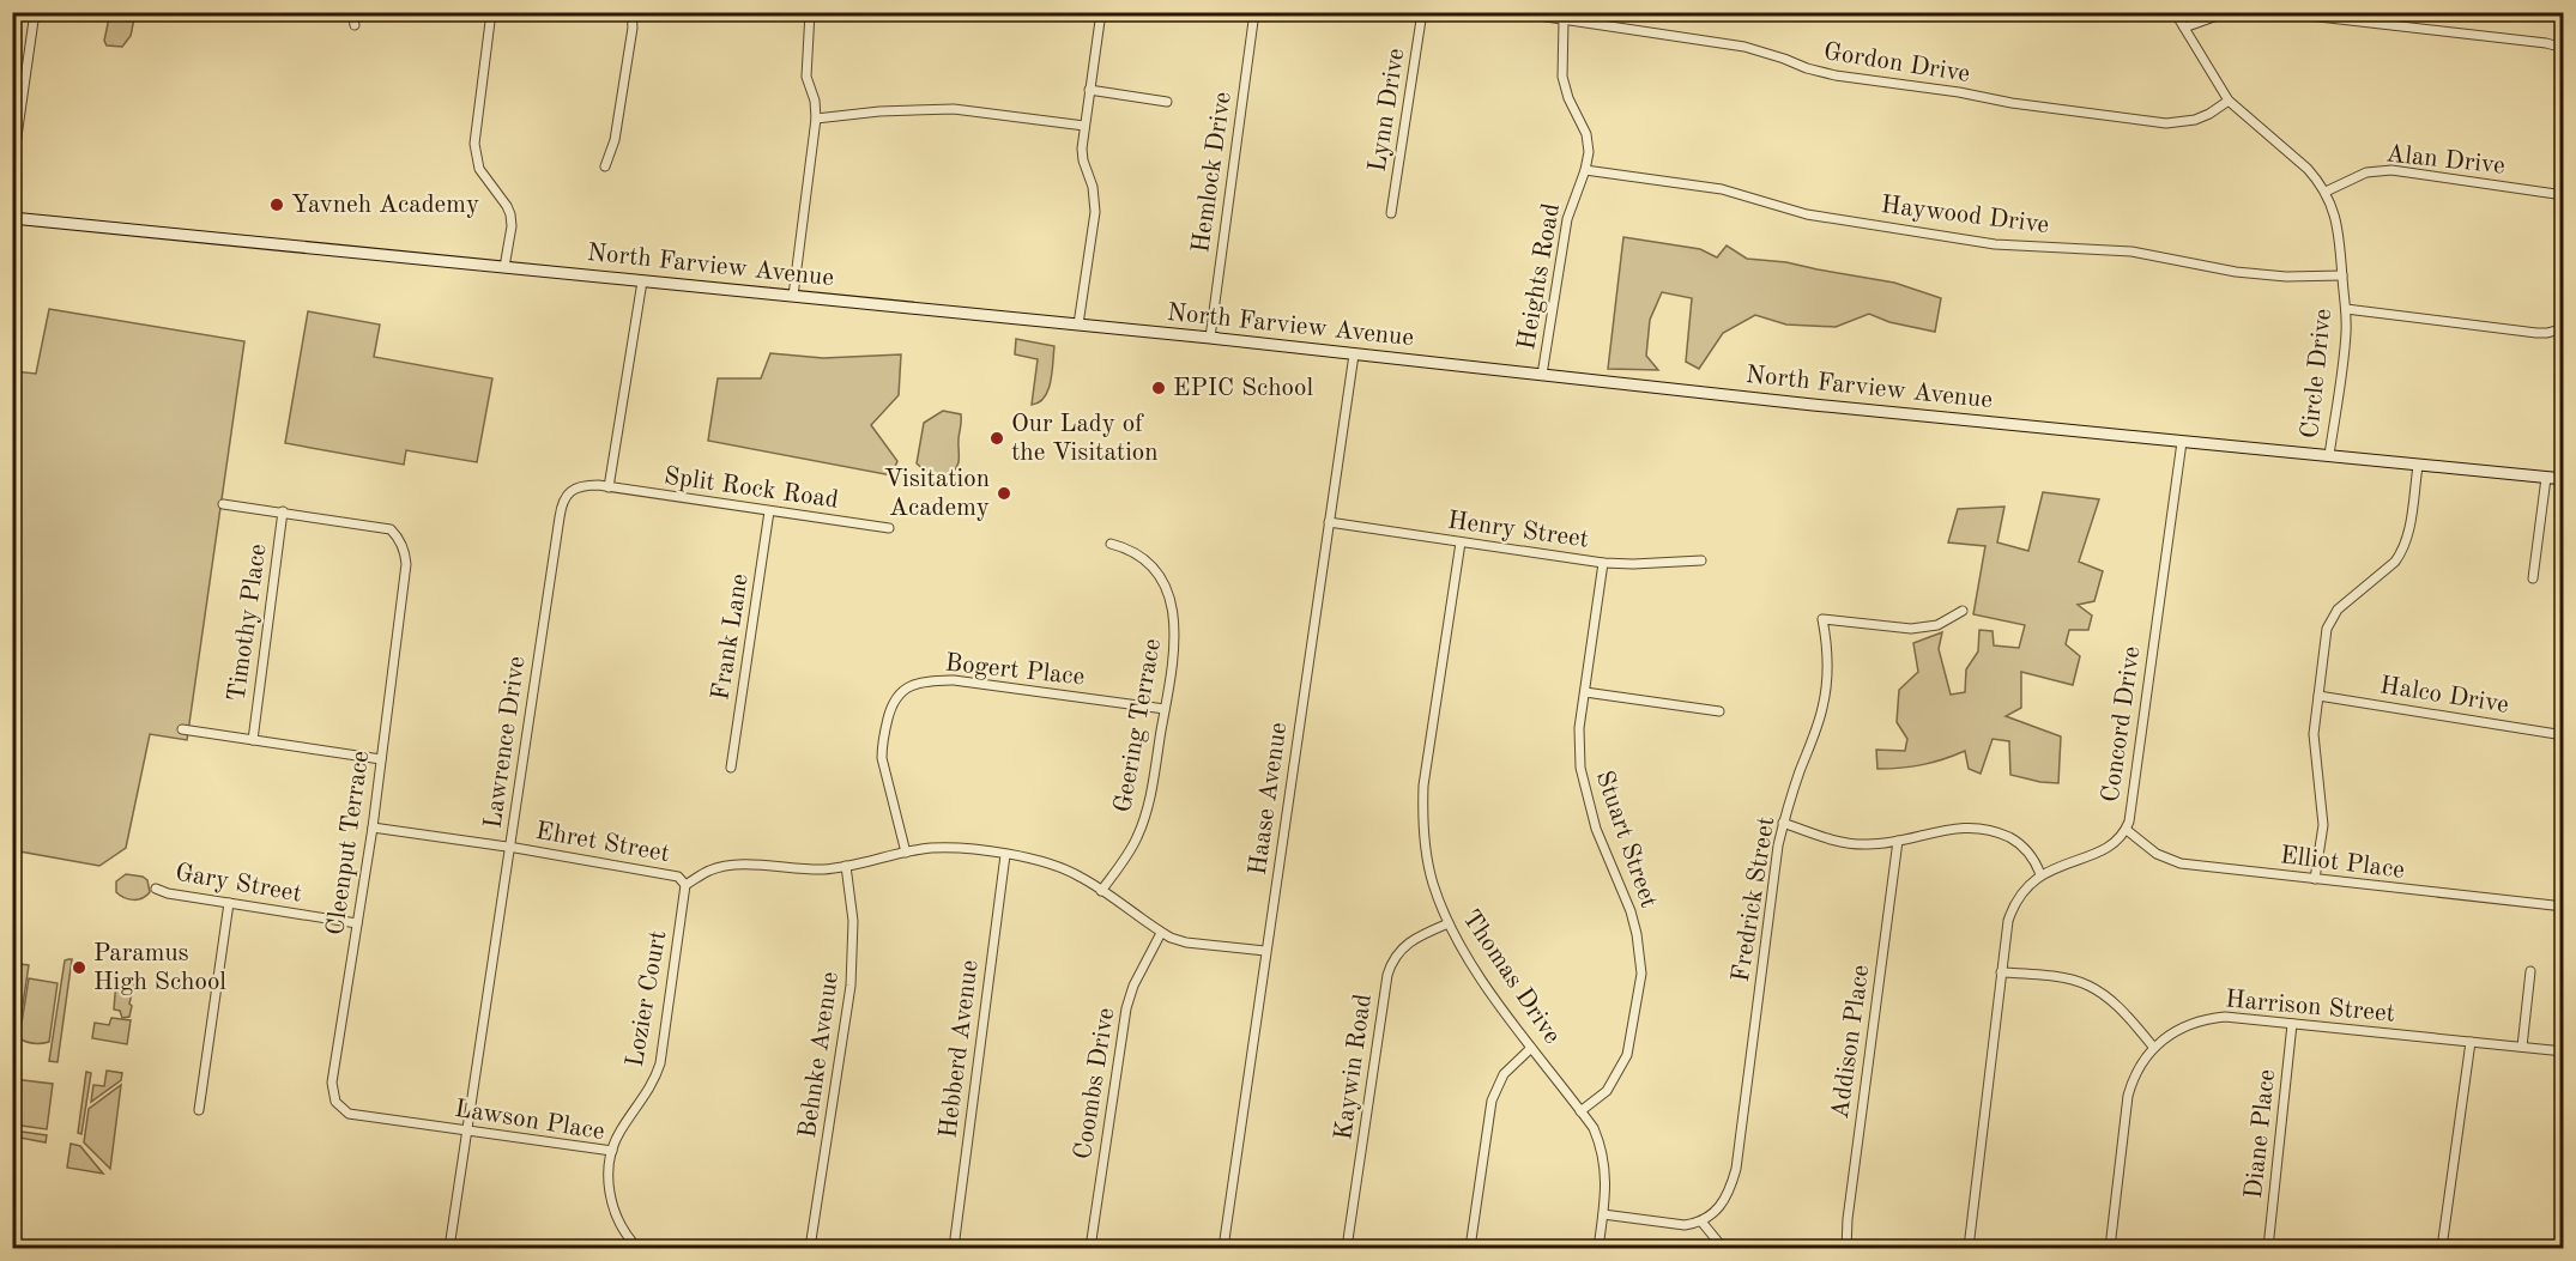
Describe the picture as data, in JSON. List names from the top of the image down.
{
  "streets": {
    "street": [
      "Gordon Drive",
      "Lynn Drive",
      "Alan Drive",
      "Hemlock Drive",
      "Haywood Drive",
      "North Farview Avenue",
      "Heights Road",
      "Circle Drive",
      "Split Rock Road",
      "Henry Street",
      "Timothy Place",
      "Frank Lane",
      "Bogert Place",
      "Halco Drive",
      "Concord Drive",
      "Geering Terrace",
      "Lawrence Drive",
      "Haase Avenue",
      "Stuart Street",
      "Cleenput Terrace",
      "Ehret Street",
      "Elliot Place",
      "Gary Street",
      "Fredrick Street",
      "Thomas Drive",
      "Lozier Court",
      "Harrison Street",
      "Addison Place",
      "Hebberd Avenue",
      "Behnke Avenue",
      "Kaywin Road",
      "Coombs Drive",
      "Lawson Place",
      "Diane Place"
    ]
  },
  "crossings": [
    ["Gordon Drive", "Heights Road"],
    ["Gordon Drive", "Circle Drive"],
    ["Alan Drive", "Circle Drive"],
    ["Hemlock Drive", "North Farview Avenue"],
    ["Haywood Drive", "Heights Road"],
    ["Haywood Drive", "Circle Drive"],
    ["North Farview Avenue", "Heights Road"],
    ["North Farview Avenue", "Circle Drive"],
    ["North Farview Avenue", "Concord Drive"],
    ["North Farview Avenue", "Haase Avenue"],
    ["Split Rock Road", "Frank Lane"],
    ["Split Rock Road", "Lawrence Drive"],
    ["Henry Street", "Haase Avenue"],
    ["Henry Street", "Stuart Street"],
    ["Henry Street", "Thomas Drive"],
    ["Timothy Place", "Cleenput Terrace"],
    ["Bogert Place", "Geering Terrace"],
    ["Bogert Place", "Ehret Street"],
    ["Concord Drive", "Elliot Place"],
    ["Geering Terrace", "Ehret Street"],
    ["Lawrence Drive", "Ehret Street"],
    ["Lawrence Drive", "Lawson Place"],
    ["Haase Avenue", "Ehret Street"],
    ["Stuart Street", "Thomas Drive"],
    ["Cleenput Terrace", "Ehret Street"],
    ["Cleenput Terrace", "Gary Street"],
    ["Cleenput Terrace", "Lawson Place"],
    ["Ehret Street", "Lozier Court"],
    ["Ehret Street", "Hebberd Avenue"],
    ["Ehret Street", "Behnke Avenue"],
    ["Ehret Street", "Coombs Drive"],
    ["Thomas Drive", "Kaywin Road"],
    ["Lozier Court", "Lawson Place"],
    ["Harrison Street", "Diane Place"]
  ],
  "places": [
    "Yavneh Academy",
    "EPIC School",
    "Our Lady of the Visitation",
    "Visitation Academy",
    "Paramus High School"
  ]
}
